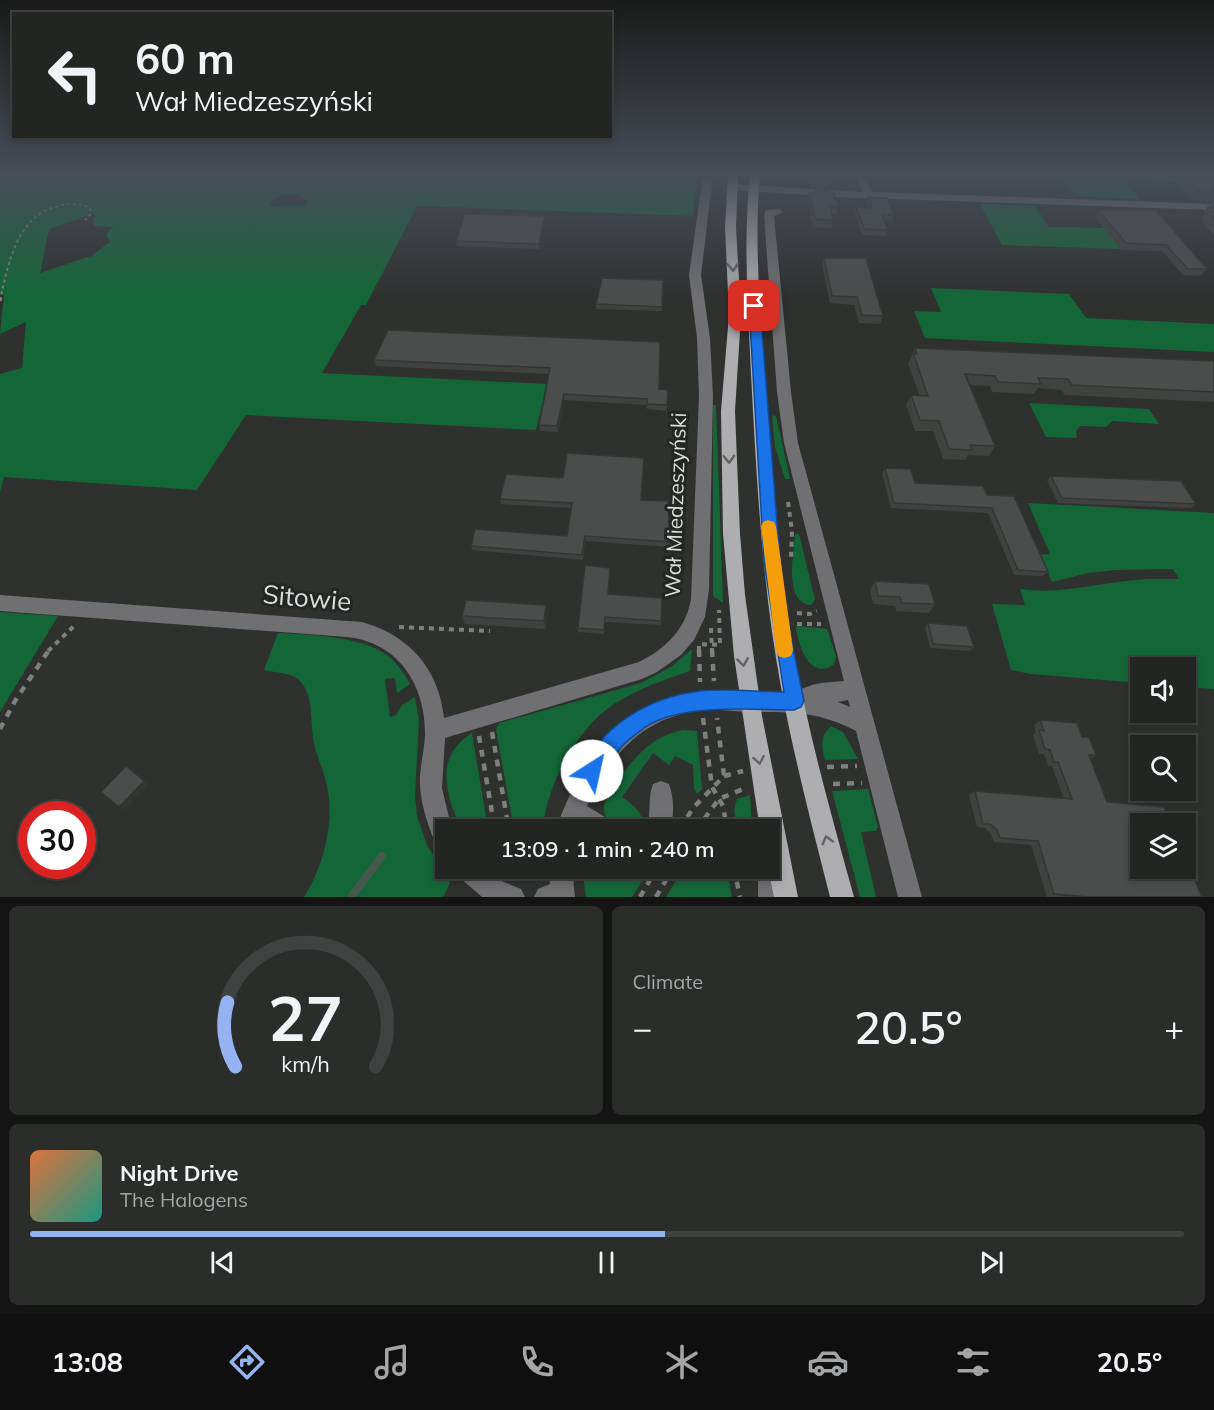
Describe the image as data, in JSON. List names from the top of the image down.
{
  "streets": {
    "street": ["Wał Miedzeszyński", "Sitowie"]
  },
  "crossings": [
    ["Wał Miedzeszyński", "Sitowie"]
  ],
  "page": {
    "turn": ["60 m", "Wał Miedzeszyński"],
    "limit": "30",
    "trip": "13:09 · 1 min · 240 m",
    "tile": "Climate",
    "heat": ["−", "20.5°", "+"],
    "song": ["Night Drive", "The Halogens"],
    "tabs": ["13:08", "20.5°"],
    "gauge": ["27", "km/h"]
  }
}
